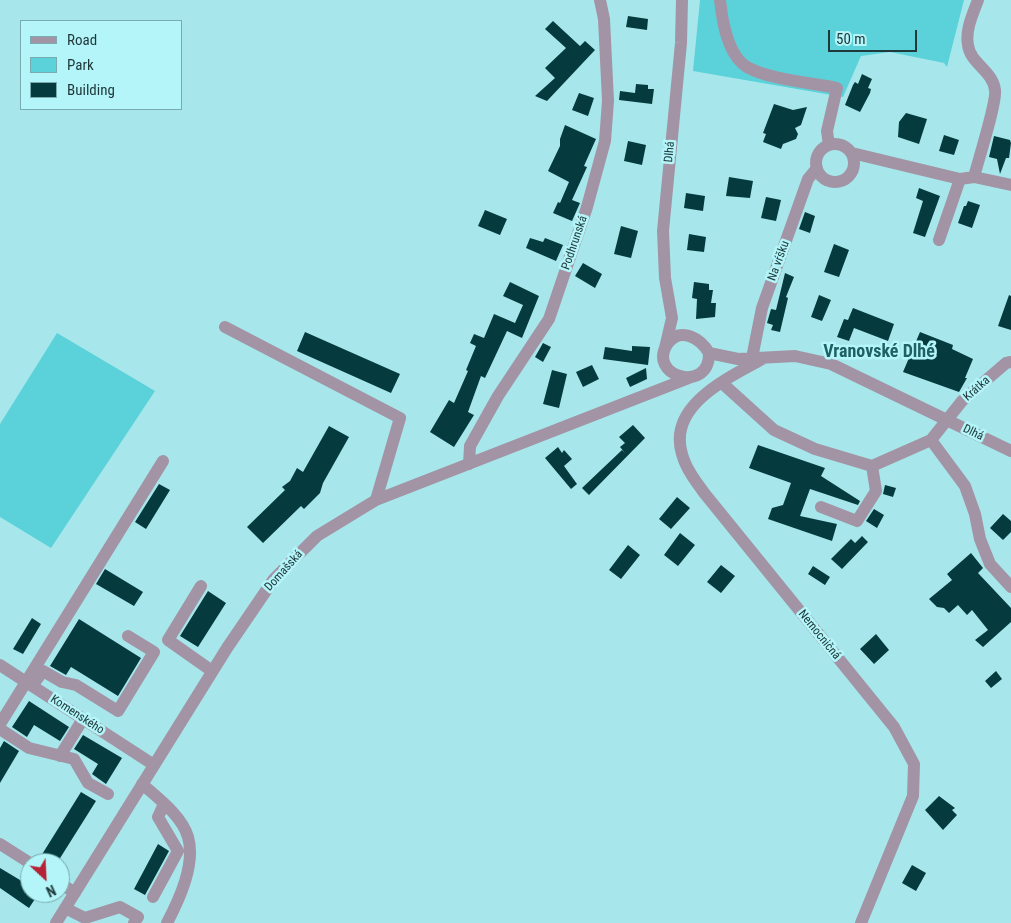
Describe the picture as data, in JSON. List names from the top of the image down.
{
  "streets": {
    "street": [
      "Dlhá",
      "Podhrunská",
      "Na vŕšku",
      "Krátka",
      "Domašská",
      "Nemocničná",
      "Komenského"
    ]
  },
  "crossings": [
    ["Dlhá", "Na vŕšku"],
    ["Dlhá", "Krátka"],
    ["Dlhá", "Nemocničná"],
    ["Podhrunská", "Domašská"],
    ["Na vŕšku", "Nemocničná"],
    ["Domašská", "Komenského"]
  ],
  "districts": ["Vranovské Dlhé"],
  "legend": ["Road", "Park", "Building"],
  "scale_bar": "50 m",
  "north": "bottom right"
}
